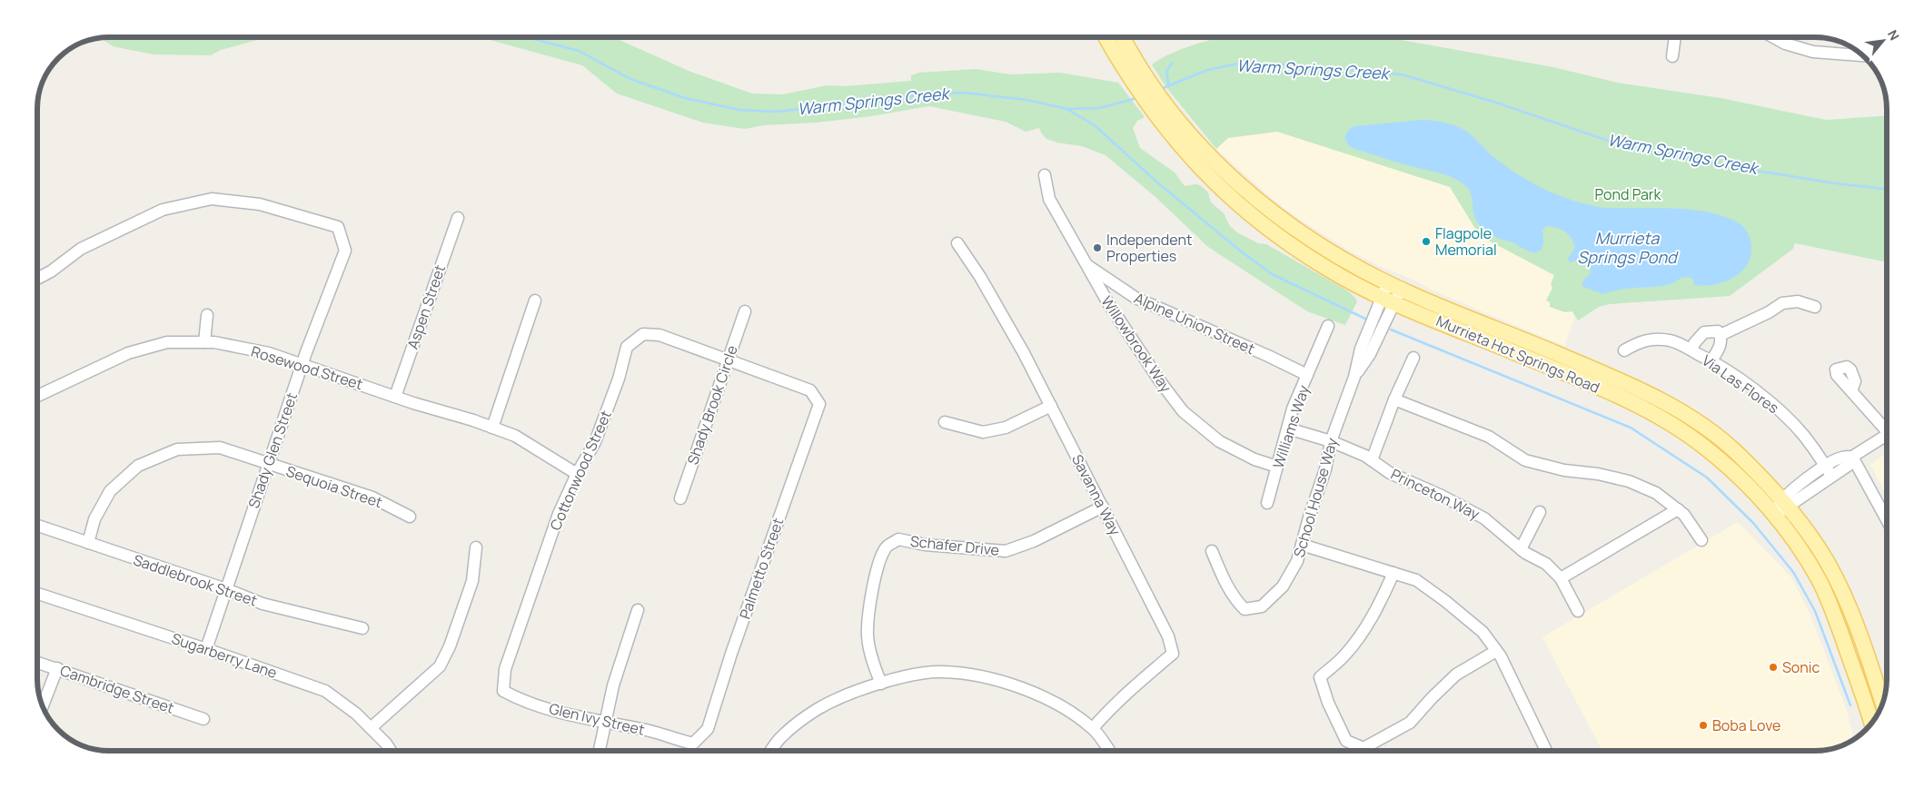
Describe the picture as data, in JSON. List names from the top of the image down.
{
  "streets": {
    "main road": ["Murrieta Hot Springs Road"],
    "street": [
      "Aspen Street",
      "Alpine Union Street",
      "Willowbrook Way",
      "Rosewood Street",
      "Via Las Flores",
      "Shady Brook Circle",
      "Williams Way",
      "Shady Glen Street",
      "Cottonwood Street",
      "Sequoia Street",
      "Princeton Way",
      "Savanna Way",
      "School House Way",
      "Schafer Drive",
      "Palmetto Street",
      "Saddlebrook Street",
      "Sugarberry Lane",
      "Cambridge Street",
      "Glen Ivy Street"
    ]
  },
  "crossings": [
    ["Aspen Street", "Rosewood Street"],
    ["Alpine Union Street", "Willowbrook Way"],
    ["Alpine Union Street", "Williams Way"],
    ["Willowbrook Way", "Williams Way"],
    ["Murrieta Hot Springs Road", "School House Way"],
    ["Rosewood Street", "Shady Glen Street"],
    ["Rosewood Street", "Cottonwood Street"],
    ["Shady Brook Circle", "Cottonwood Street"],
    ["Shady Brook Circle", "Palmetto Street"],
    ["Williams Way", "Princeton Way"],
    ["Shady Glen Street", "Sequoia Street"],
    ["Shady Glen Street", "Saddlebrook Street"],
    ["Shady Glen Street", "Sugarberry Lane"],
    ["Cottonwood Street", "Palmetto Street"],
    ["Cottonwood Street", "Glen Ivy Street"],
    ["Sequoia Street", "Saddlebrook Street"],
    ["Princeton Way", "School House Way"],
    ["Savanna Way", "Schafer Drive"],
    ["Palmetto Street", "Glen Ivy Street"]
  ],
  "water": ["Warm Springs Creek", "Murrieta Springs Pond"],
  "parks": ["Pond Park"],
  "places": [
    "Flagpole Memorial",
    "Independent Properties",
    "Sonic",
    "Boba Love"
  ],
  "north": "top right"
}
